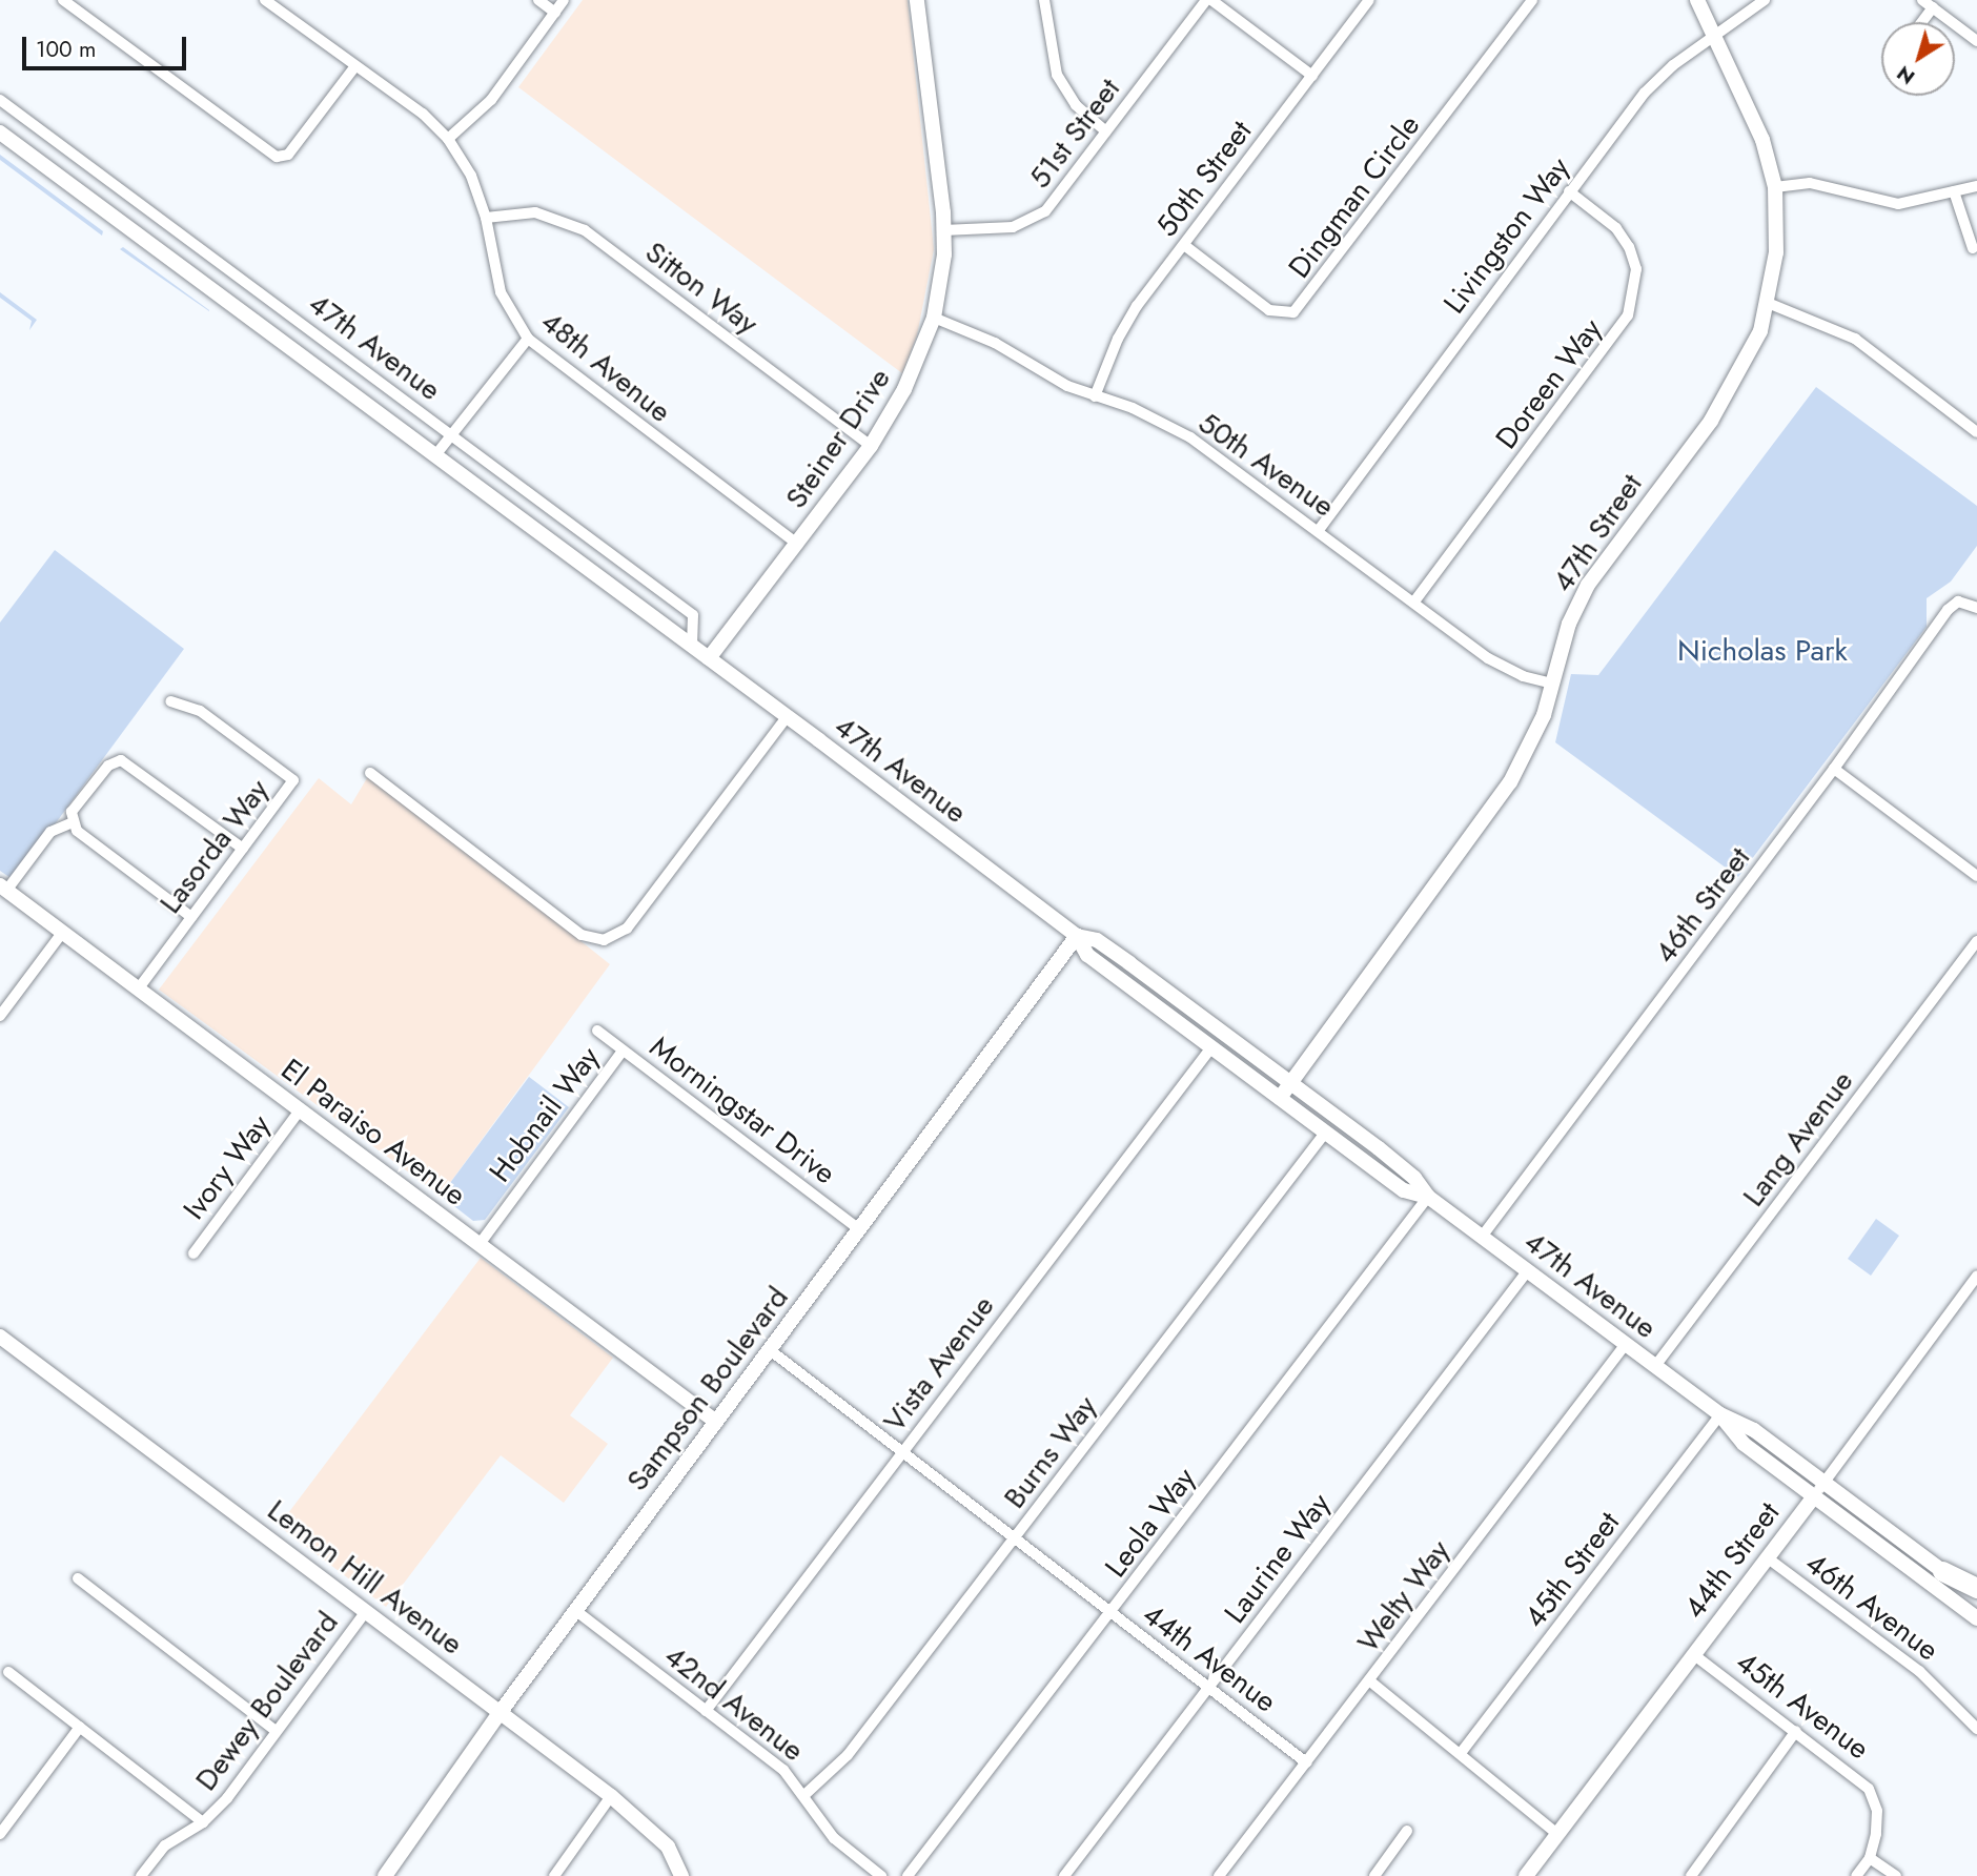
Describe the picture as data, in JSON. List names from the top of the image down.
{
  "streets": {
    "street": [
      "51st Street",
      "50th Street",
      "Dingman Circle",
      "Livingston Way",
      "Sitton Way",
      "47th Avenue",
      "48th Avenue",
      "Doreen Way",
      "Steiner Drive",
      "50th Avenue",
      "47th Street",
      "Lasorda Way",
      "46th Street",
      "Morningstar Drive",
      "Hobnail Way",
      "El Paraiso Avenue",
      "Lang Avenue",
      "Ivory Way",
      "Vista Avenue",
      "Sampson Boulevard",
      "Burns Way",
      "Leola Way",
      "Laurine Way",
      "44th Street",
      "45th Street",
      "Lemon Hill Avenue",
      "Welty Way",
      "46th Avenue",
      "44th Avenue",
      "Dewey Boulevard",
      "42nd Avenue",
      "45th Avenue"
    ]
  },
  "crossings": [
    ["51st Street", "Steiner Drive"],
    ["50th Street", "Dingman Circle"],
    ["50th Street", "50th Avenue"],
    ["Livingston Way", "Doreen Way"],
    ["Livingston Way", "50th Avenue"],
    ["Livingston Way", "47th Street"],
    ["Sitton Way", "48th Avenue"],
    ["Sitton Way", "Steiner Drive"],
    ["47th Avenue", "Steiner Drive"],
    ["47th Avenue", "47th Street"],
    ["47th Avenue", "46th Street"],
    ["47th Avenue", "Lang Avenue"],
    ["47th Avenue", "Vista Avenue"],
    ["47th Avenue", "Sampson Boulevard"],
    ["47th Avenue", "Burns Way"],
    ["47th Avenue", "Leola Way"],
    ["47th Avenue", "Laurine Way"],
    ["47th Avenue", "44th Street"],
    ["47th Avenue", "45th Street"],
    ["47th Avenue", "Welty Way"],
    ["48th Avenue", "Steiner Drive"],
    ["Doreen Way", "50th Avenue"],
    ["Steiner Drive", "50th Avenue"],
    ["50th Avenue", "47th Street"],
    ["Lasorda Way", "El Paraiso Avenue"],
    ["Morningstar Drive", "Hobnail Way"],
    ["Morningstar Drive", "Sampson Boulevard"],
    ["Hobnail Way", "El Paraiso Avenue"],
    ["El Paraiso Avenue", "Ivory Way"],
    ["El Paraiso Avenue", "Sampson Boulevard"],
    ["Vista Avenue", "44th Avenue"],
    ["Vista Avenue", "42nd Avenue"],
    ["Sampson Boulevard", "Lemon Hill Avenue"],
    ["Sampson Boulevard", "44th Avenue"],
    ["Sampson Boulevard", "42nd Avenue"],
    ["Burns Way", "44th Avenue"],
    ["Burns Way", "42nd Avenue"],
    ["Leola Way", "44th Avenue"],
    ["Laurine Way", "44th Avenue"],
    ["44th Street", "46th Avenue"],
    ["44th Street", "45th Avenue"],
    ["Lemon Hill Avenue", "Dewey Boulevard"],
    ["Welty Way", "44th Avenue"]
  ],
  "parks": ["Nicholas Park"],
  "scale_bar": "100 m",
  "north": "bottom left"
}
